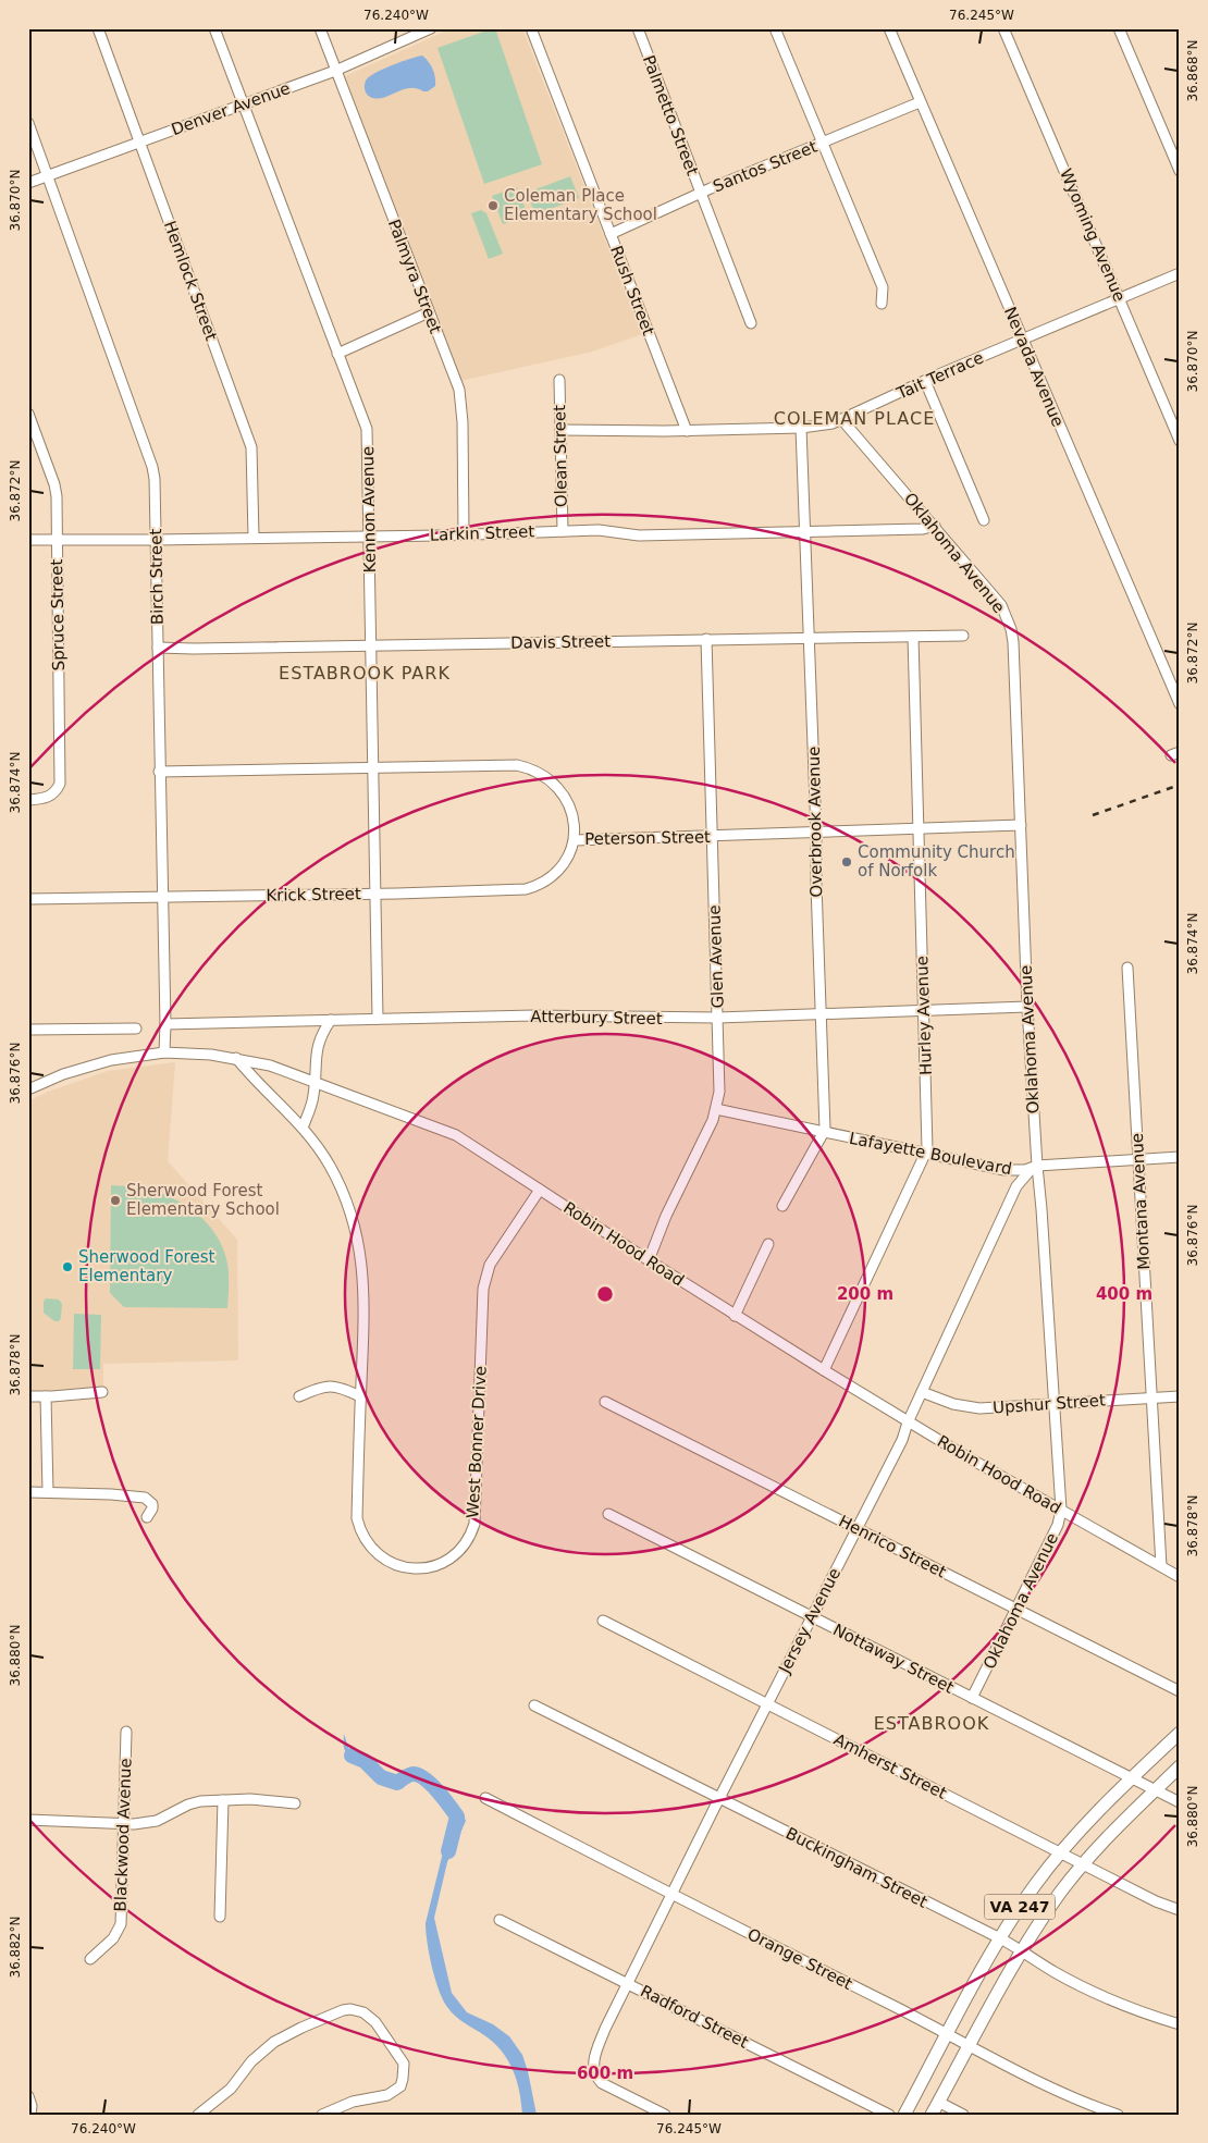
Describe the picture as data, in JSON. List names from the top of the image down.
{
  "streets": {
    "main road": ["VA 247"],
    "street": [
      "Denver Avenue",
      "Palmetto Street",
      "Santos Street",
      "Wyoming Avenue",
      "Palmyra Street",
      "Hemlock Street",
      "Rush Street",
      "Nevada Avenue",
      "Tait Terrace",
      "Olean Street",
      "Kennon Avenue",
      "Larkin Street",
      "Oklahoma Avenue",
      "Birch Street",
      "Spruce Street",
      "Davis Street",
      "Overbrook Avenue",
      "Peterson Street",
      "Krick Street",
      "Glen Avenue",
      "Hurley Avenue",
      "Atterbury Street",
      "Lafayette Boulevard",
      "Montana Avenue",
      "Robin Hood Road",
      "Upshur Street",
      "West Bonner Drive",
      "Henrico Street",
      "Jersey Avenue",
      "Nottaway Street",
      "Amherst Street",
      "Blackwood Avenue",
      "Buckingham Street",
      "Orange Street",
      "Radford Street"
    ]
  },
  "crossings": [
    ["Denver Avenue", "Palmyra Street"],
    ["Denver Avenue", "Hemlock Street"],
    ["Denver Avenue", "Kennon Avenue"],
    ["Denver Avenue", "Birch Street"],
    ["Palmetto Street", "Santos Street"],
    ["Santos Street", "Rush Street"],
    ["Santos Street", "Nevada Avenue"],
    ["Wyoming Avenue", "Tait Terrace"],
    ["Palmyra Street", "Larkin Street"],
    ["Hemlock Street", "Larkin Street"],
    ["Rush Street", "Tait Terrace"],
    ["Nevada Avenue", "Tait Terrace"],
    ["Tait Terrace", "Olean Street"],
    ["Tait Terrace", "Oklahoma Avenue"],
    ["Tait Terrace", "Overbrook Avenue"],
    ["Olean Street", "Larkin Street"],
    ["Kennon Avenue", "Larkin Street"],
    ["Kennon Avenue", "Davis Street"],
    ["Kennon Avenue", "Peterson Street"],
    ["Kennon Avenue", "Krick Street"],
    ["Kennon Avenue", "Atterbury Street"],
    ["Larkin Street", "Oklahoma Avenue"],
    ["Larkin Street", "Birch Street"],
    ["Larkin Street", "Spruce Street"],
    ["Larkin Street", "Overbrook Avenue"],
    ["Oklahoma Avenue", "Peterson Street"],
    ["Oklahoma Avenue", "Atterbury Street"],
    ["Oklahoma Avenue", "Lafayette Boulevard"],
    ["Oklahoma Avenue", "Robin Hood Road"],
    ["Oklahoma Avenue", "Upshur Street"],
    ["Oklahoma Avenue", "Henrico Street"],
    ["Oklahoma Avenue", "Jersey Avenue"],
    ["Oklahoma Avenue", "Nottaway Street"],
    ["Birch Street", "Davis Street"],
    ["Birch Street", "Peterson Street"],
    ["Birch Street", "Krick Street"],
    ["Birch Street", "Atterbury Street"],
    ["Birch Street", "Robin Hood Road"],
    ["Davis Street", "Overbrook Avenue"],
    ["Davis Street", "Glen Avenue"],
    ["Davis Street", "Hurley Avenue"],
    ["Overbrook Avenue", "Peterson Street"],
    ["Overbrook Avenue", "Atterbury Street"],
    ["Overbrook Avenue", "Lafayette Boulevard"],
    ["Peterson Street", "Krick Street"],
    ["Peterson Street", "Glen Avenue"],
    ["Peterson Street", "Hurley Avenue"],
    ["Glen Avenue", "Atterbury Street"],
    ["Glen Avenue", "Lafayette Boulevard"],
    ["Glen Avenue", "Robin Hood Road"],
    ["Hurley Avenue", "Atterbury Street"],
    ["Hurley Avenue", "Lafayette Boulevard"],
    ["Hurley Avenue", "Robin Hood Road"],
    ["Lafayette Boulevard", "Montana Avenue"],
    ["Lafayette Boulevard", "Jersey Avenue"],
    ["Montana Avenue", "Robin Hood Road"],
    ["Montana Avenue", "Upshur Street"],
    ["Robin Hood Road", "West Bonner Drive"],
    ["Robin Hood Road", "Jersey Avenue"],
    ["Upshur Street", "Jersey Avenue"],
    ["Henrico Street", "Jersey Avenue"],
    ["Jersey Avenue", "Nottaway Street"],
    ["Jersey Avenue", "Amherst Street"],
    ["Jersey Avenue", "Buckingham Street"],
    ["Jersey Avenue", "Orange Street"],
    ["Jersey Avenue", "Radford Street"],
    ["Nottaway Street", "VA 247"],
    ["Amherst Street", "VA 247"],
    ["Buckingham Street", "VA 247"],
    ["VA 247", "Orange Street"]
  ],
  "districts": ["COLEMAN PLACE", "ESTABROOK PARK", "ESTABROOK"],
  "places": [
    "Coleman Place Elementary School",
    "Community Church of Norfolk",
    "Sherwood Forest Elementary School",
    "Sherwood Forest Elementary"
  ],
  "coordinates": [
    "76.240°W",
    "76.245°W",
    "36.868°N",
    "36.870°N",
    "36.872°N",
    "36.874°N",
    "36.876°N",
    "36.878°N",
    "36.880°N",
    "36.882°N"
  ],
  "rings": ["200 m", "400 m", "600 m"]
}
